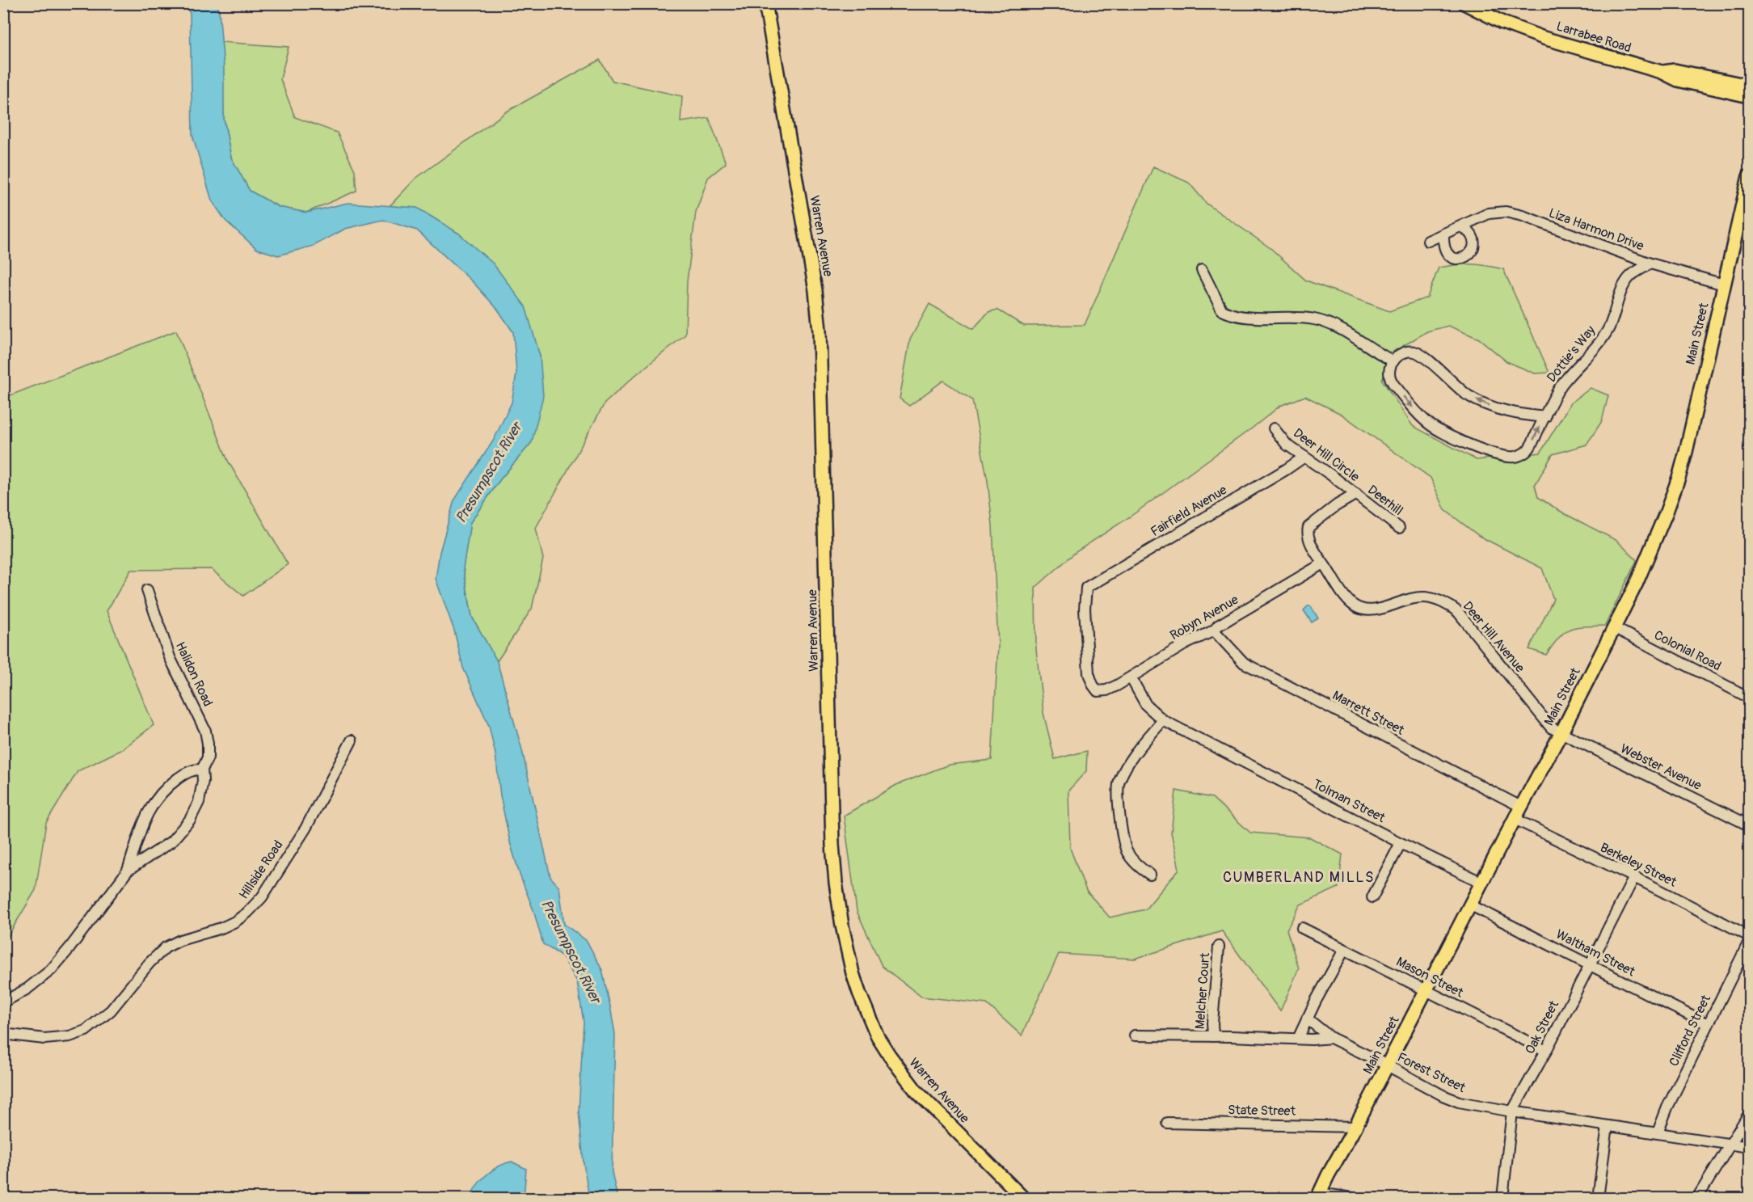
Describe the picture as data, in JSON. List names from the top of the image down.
{
  "streets": {
    "main road": ["Larrabee Road", "Warren Avenue", "Main Street"],
    "street": [
      "Liza Harmon Drive",
      "Dottie's Way",
      "Deer Hill Circle",
      "Deerhill",
      "Fairfield Avenue",
      "Robyn Avenue",
      "Deer Hill Avenue",
      "Colonial Road",
      "Halidon Road",
      "Marrett Street",
      "Webster Avenue",
      "Tolman Street",
      "Berkeley Street",
      "Hillside Road",
      "Waltham Street",
      "Mason Street",
      "Melcher Court",
      "Oak Street",
      "Clifford Street",
      "Forest Street",
      "State Street"
    ]
  },
  "crossings": [
    ["Liza Harmon Drive", "Main Street"],
    ["Liza Harmon Drive", "Dottie's Way"],
    ["Main Street", "Deer Hill Avenue"],
    ["Main Street", "Colonial Road"],
    ["Main Street", "Marrett Street"],
    ["Main Street", "Webster Avenue"],
    ["Main Street", "Tolman Street"],
    ["Main Street", "Berkeley Street"],
    ["Main Street", "Waltham Street"],
    ["Main Street", "Mason Street"],
    ["Main Street", "Forest Street"],
    ["Main Street", "State Street"],
    ["Deer Hill Circle", "Deerhill"],
    ["Deer Hill Circle", "Fairfield Avenue"],
    ["Deer Hill Circle", "Robyn Avenue"],
    ["Deer Hill Circle", "Deer Hill Avenue"],
    ["Fairfield Avenue", "Robyn Avenue"],
    ["Robyn Avenue", "Deer Hill Avenue"],
    ["Robyn Avenue", "Marrett Street"],
    ["Robyn Avenue", "Tolman Street"],
    ["Deer Hill Avenue", "Webster Avenue"],
    ["Berkeley Street", "Oak Street"],
    ["Waltham Street", "Oak Street"],
    ["Waltham Street", "Clifford Street"],
    ["Mason Street", "Oak Street"],
    ["Melcher Court", "Forest Street"],
    ["Oak Street", "Forest Street"],
    ["Clifford Street", "Forest Street"]
  ],
  "districts": ["CUMBERLAND MILLS"],
  "water": ["Presumpscot River"]
}
